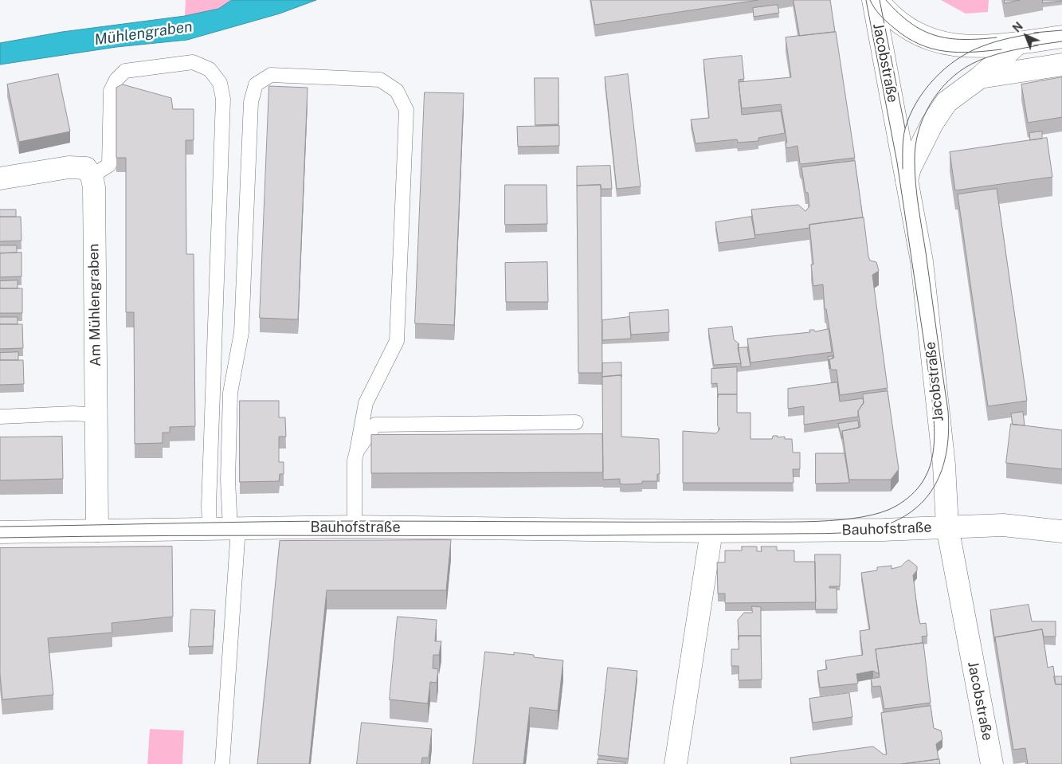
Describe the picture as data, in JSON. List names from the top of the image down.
{
  "streets": {
    "street": ["Jacobstraße", "Am Mühlengraben", "Bauhofstraße"]
  },
  "crossings": [
    ["Jacobstraße", "Bauhofstraße"],
    ["Am Mühlengraben", "Bauhofstraße"]
  ],
  "water": ["Mühlengraben"],
  "north": "top left"
}
